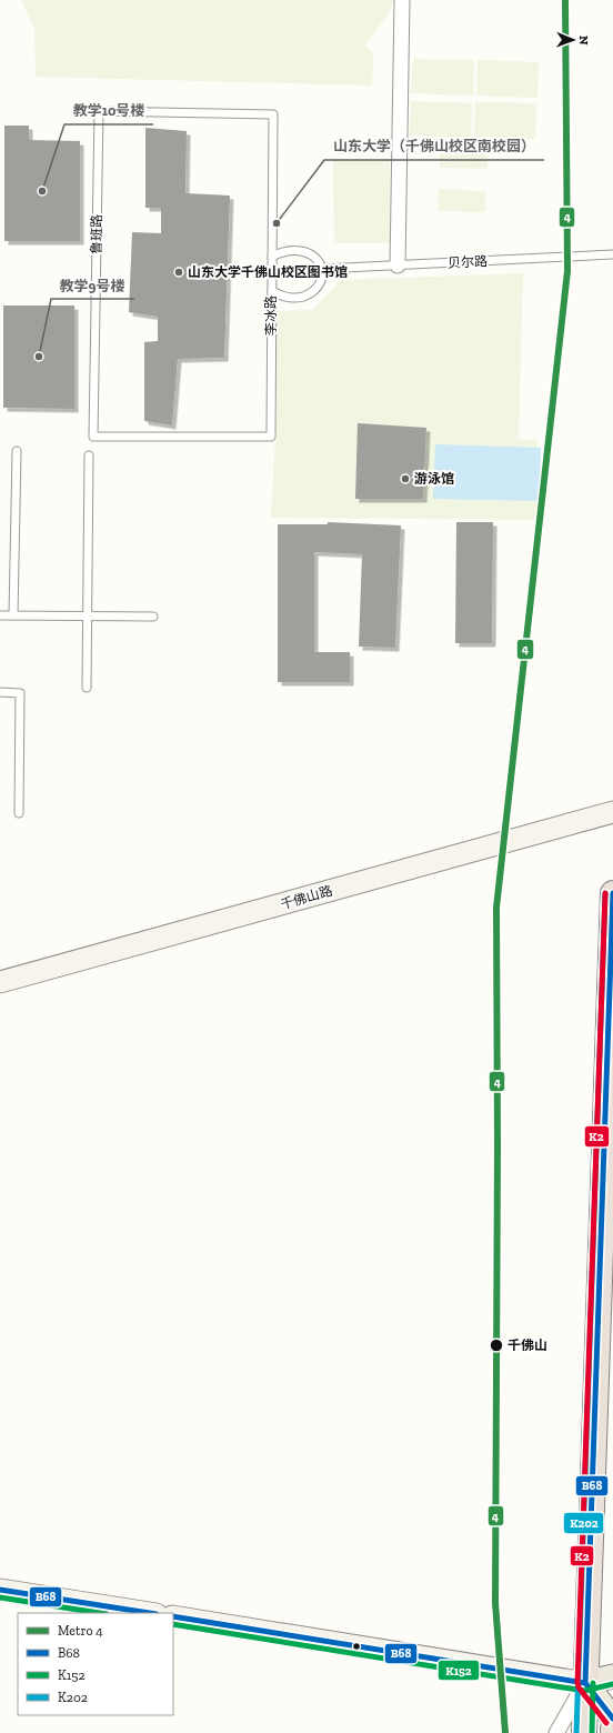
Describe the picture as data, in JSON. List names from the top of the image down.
{
  "streets": {
    "main road": ["千佛山路"],
    "lane": ["鲁班路", "贝尔路", "李冰路"]
  },
  "crossings": [
    ["鲁班路", "李冰路"],
    ["贝尔路", "李冰路"]
  ],
  "places": [
    "教学10号楼",
    "山东大学（千佛山校区南校园）",
    "山东大学千佛山校区图书馆",
    "教学9号楼",
    "游泳馆",
    "千佛山"
  ],
  "lines": [
    "metro line 4",
    "transit line B68",
    "transit line K202",
    "transit line K2",
    "transit line K152"
  ],
  "legend": [
    "Metro 4",
    "B68",
    "K152",
    "K202"
  ],
  "north": "right"
}
